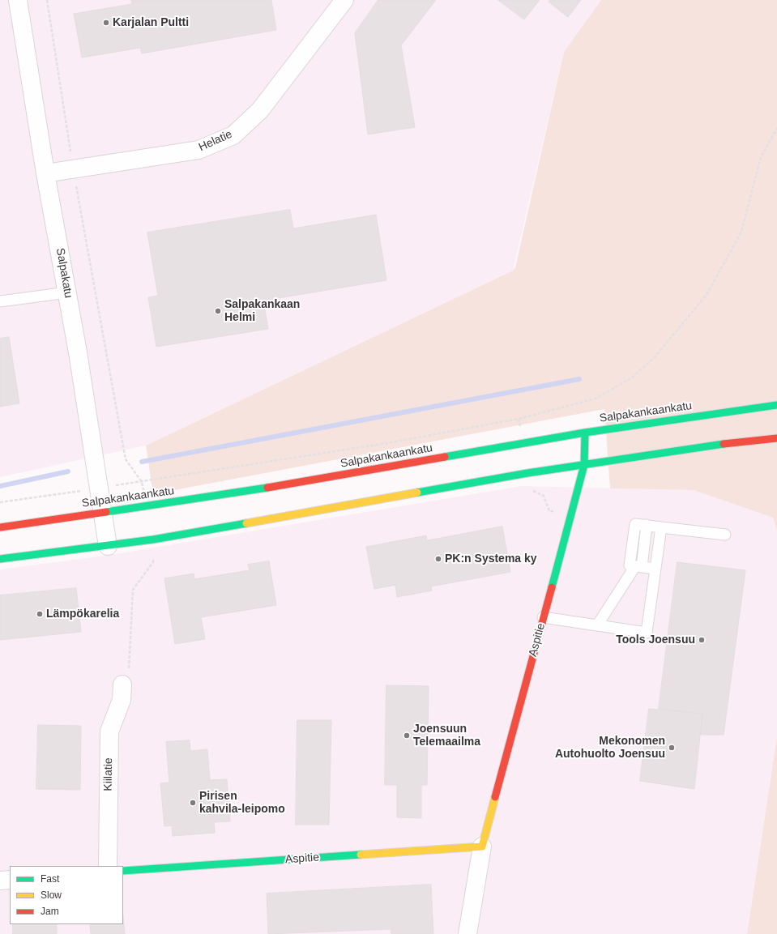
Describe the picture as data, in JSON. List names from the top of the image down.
{
  "streets": {
    "main road": ["Salpakankaankatu", "Aspitie"],
    "street": ["Helatie", "Salpakatu", "Kiilatie"]
  },
  "crossings": [
    ["Helatie", "Salpakatu"],
    ["Salpakatu", "Salpakankaankatu"],
    ["Salpakankaankatu", "Aspitie"]
  ],
  "places": [
    "Karjalan Pultti",
    "Salpakankaan Helmi",
    "PK:n Systema ky",
    "Lämpökarelia",
    "Tools Joensuu",
    "Joensuun Telemaailma",
    "Mekonomen Autohuolto Joensuu",
    "Pirisen kahvila-leipomo"
  ],
  "legend": ["Fast", "Slow", "Jam"]
}
